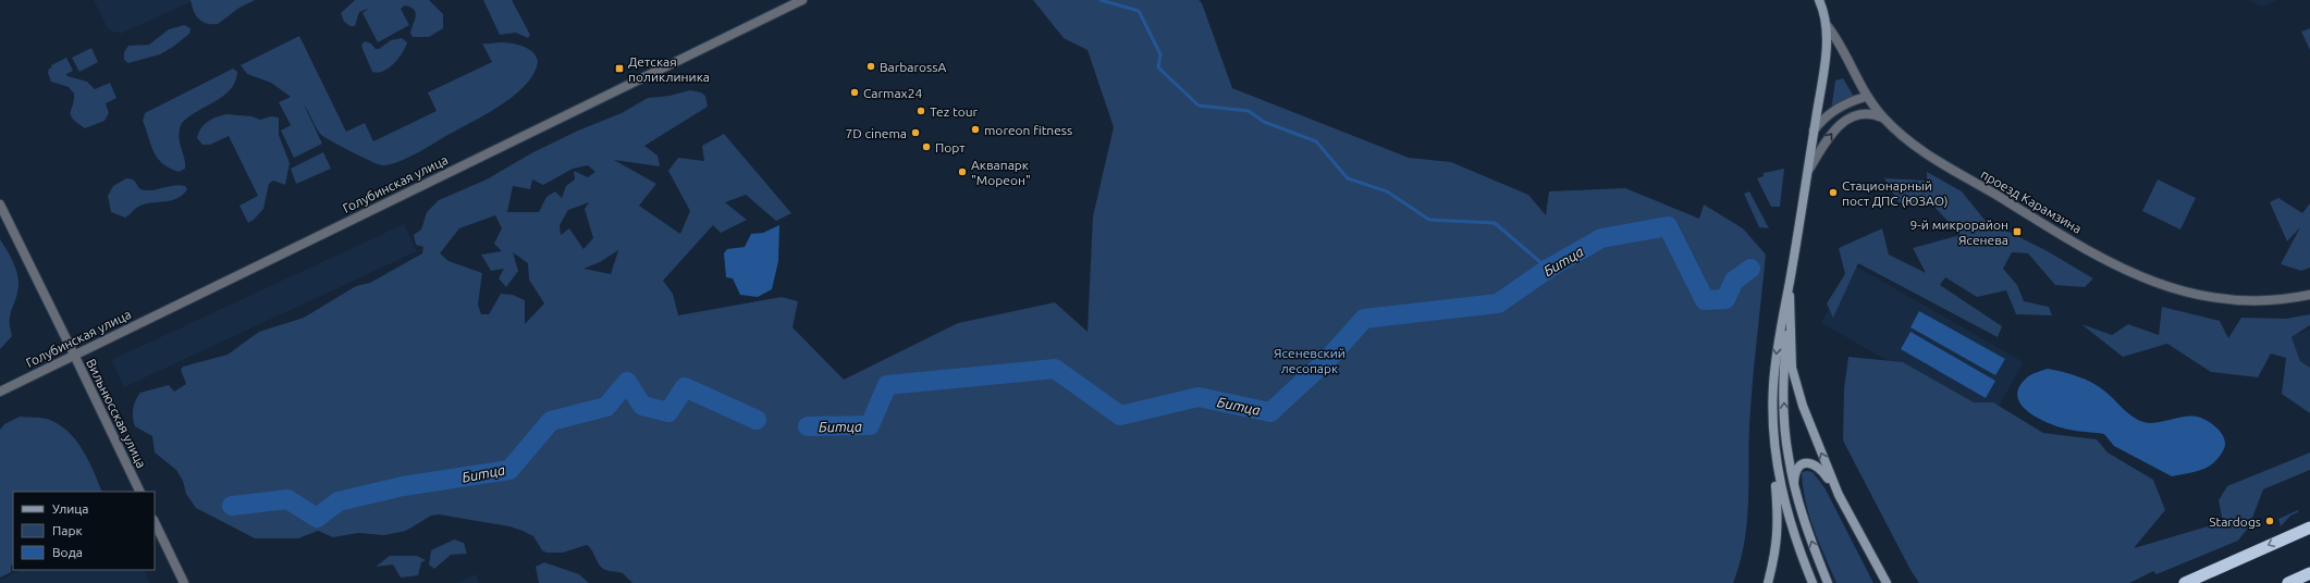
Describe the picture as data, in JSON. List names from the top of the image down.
{
  "streets": {
    "main road": ["проезд Карамзина"],
    "street": ["Голубинская улица", "Вильнюсская улица"]
  },
  "crossings": [
    ["Голубинская улица", "Вильнюсская улица"]
  ],
  "water": ["Битца"],
  "parks": ["Ясеневский лесопарк"],
  "places": {
    "other": [
      "BarbarossA",
      "Carmax24",
      "Tez tour",
      "moreon fitness",
      "7D cinema",
      "Порт",
      "Аквапарк \"Мореон\"",
      "Стационарный пост ДПС (ЮЗАО)",
      "Stardogs"
    ],
    "transit": ["Детская поликлиника", "9-й микрорайон Ясенева"]
  },
  "legend": ["Улица", "Парк", "Вода"]
}
